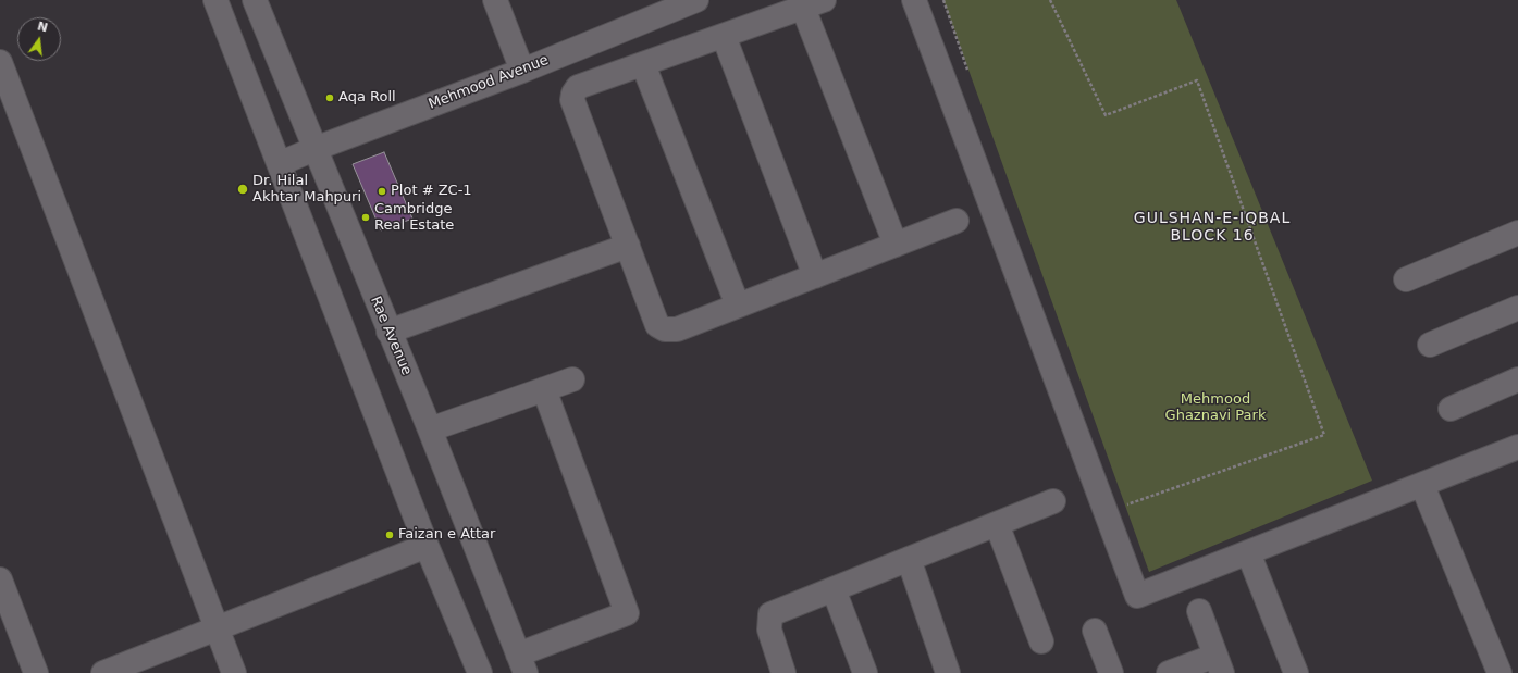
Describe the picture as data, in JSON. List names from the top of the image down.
{
  "streets": {
    "street": ["Mehmood Avenue", "Rae Avenue"]
  },
  "crossings": [
    ["Mehmood Avenue", "Rae Avenue"]
  ],
  "districts": ["GULSHAN-E-IQBAL BLOCK 16"],
  "parks": ["Mehmood Ghaznavi Park"],
  "places": [
    "Aqa Roll",
    "Dr. Hilal Akhtar Mahpuri",
    "Plot # ZC-1",
    "Cambridge Real Estate",
    "Faizan e Attar"
  ],
  "north": "top"
}
